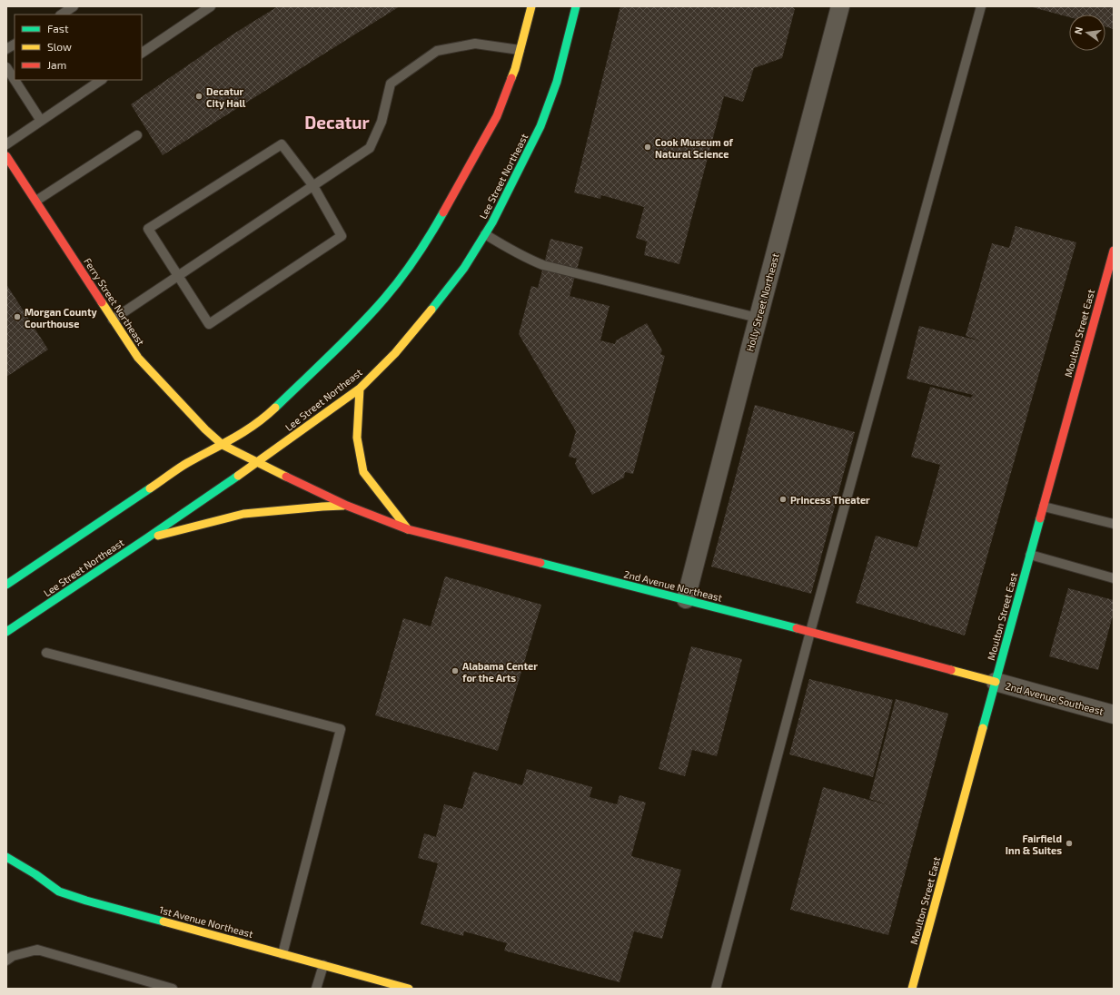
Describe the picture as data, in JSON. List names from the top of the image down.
{
  "streets": {
    "street": [
      "Lee Street Northeast",
      "Ferry Street Northeast",
      "Holly Street Northeast",
      "Moulton Street East",
      "2nd Avenue Northeast",
      "2nd Avenue Southeast",
      "1st Avenue Northeast"
    ]
  },
  "crossings": [
    ["Lee Street Northeast", "Ferry Street Northeast"],
    ["Holly Street Northeast", "2nd Avenue Northeast"],
    ["Moulton Street East", "2nd Avenue Northeast"],
    ["Moulton Street East", "2nd Avenue Southeast"],
    ["2nd Avenue Northeast", "2nd Avenue Southeast"]
  ],
  "districts": ["Decatur"],
  "places": [
    "Decatur City Hall",
    "Cook Museum of Natural Science",
    "Morgan County Courthouse",
    "Princess Theater",
    "Alabama Center for the Arts",
    "Fairfield Inn & Suites"
  ],
  "legend": ["Fast", "Slow", "Jam"],
  "north": "left"
}
